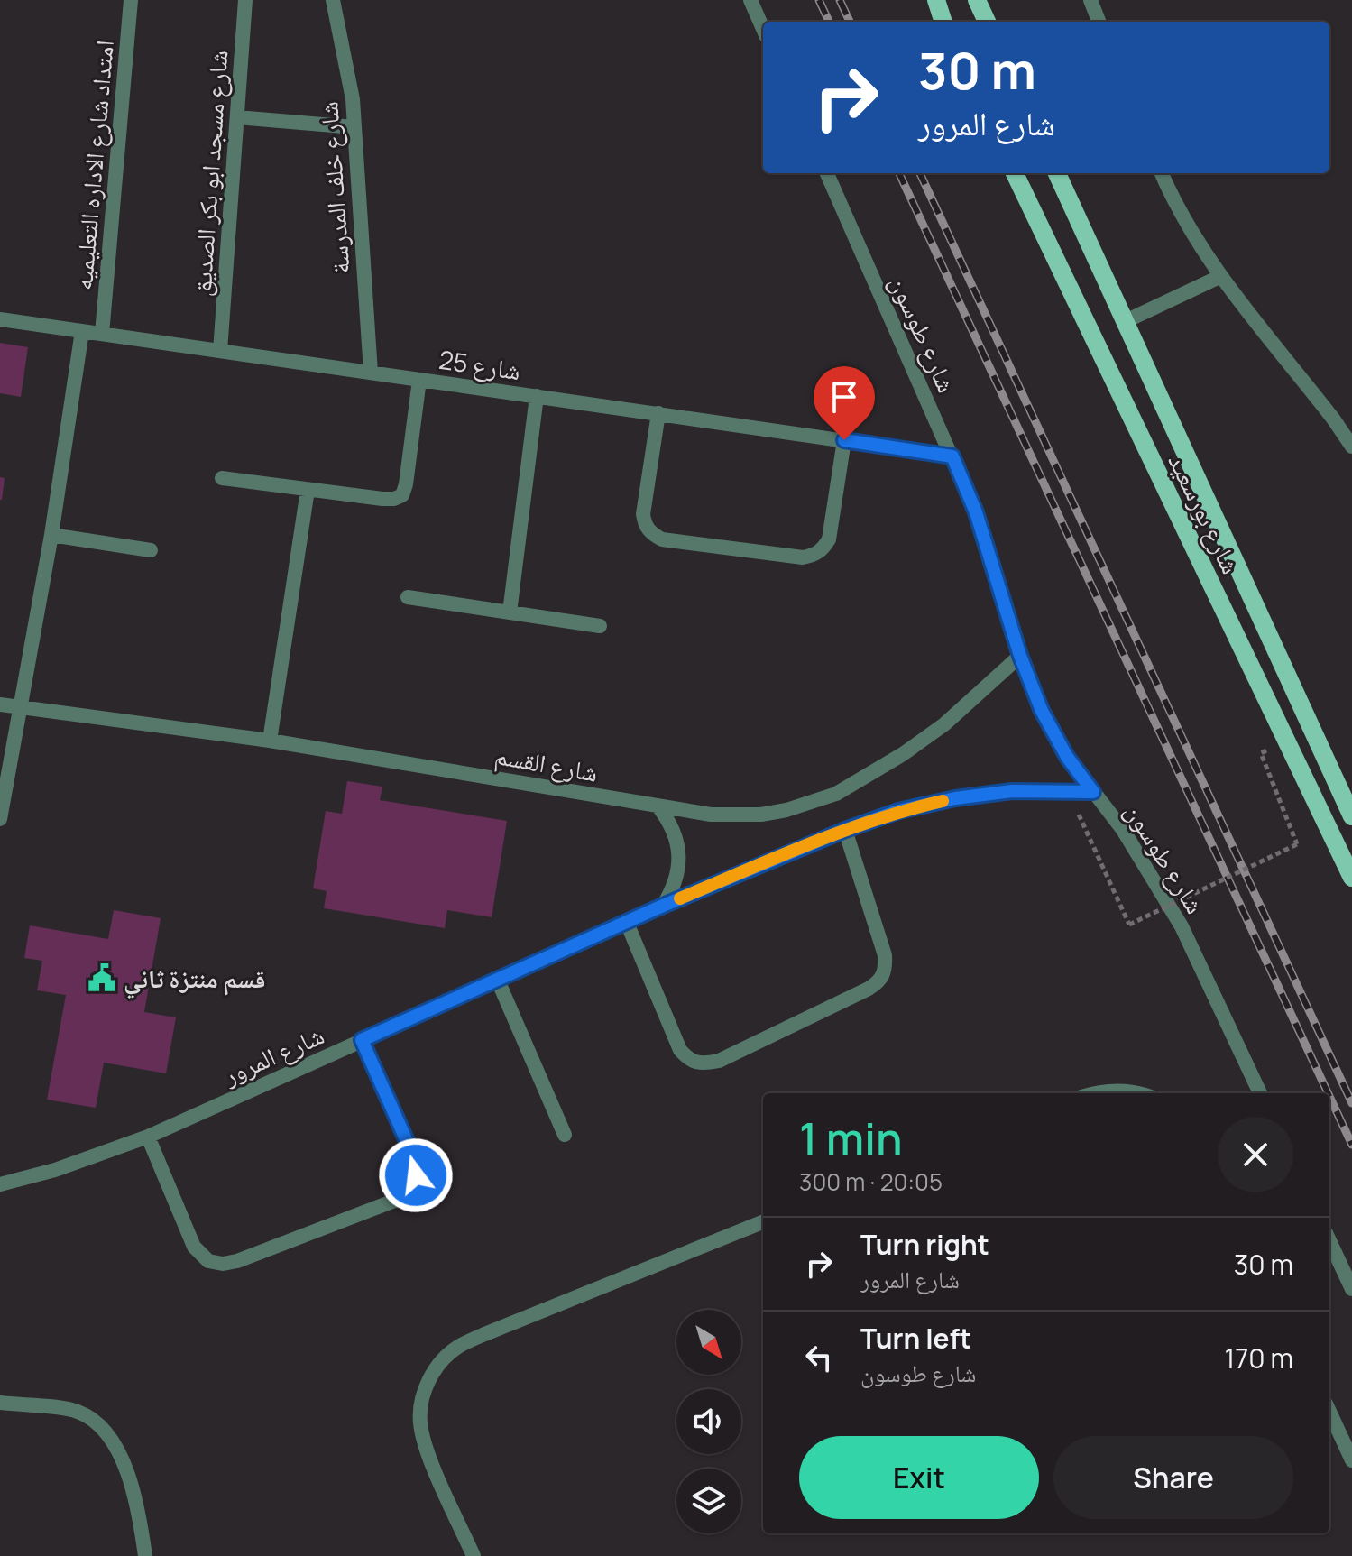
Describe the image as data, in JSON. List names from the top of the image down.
{
  "streets": {
    "main road": ["شارع بورسعيد"],
    "street": [
      "امتداد شارع الاداره التعليميه",
      "شارع مسجد ابو بكر الصديق",
      "شارع خلف المدرسة",
      "شارع طوسون",
      "شارع 25",
      "شارع القسم",
      "شارع المرور"
    ]
  },
  "crossings": [
    ["امتداد شارع الاداره التعليميه", "شارع 25"],
    ["شارع مسجد ابو بكر الصديق", "شارع 25"],
    ["شارع خلف المدرسة", "شارع 25"],
    ["شارع طوسون", "شارع 25"],
    ["شارع طوسون", "شارع القسم"],
    ["شارع طوسون", "شارع المرور"]
  ],
  "places": {
    "public building": ["قسم منتزة ثاني"]
  },
  "north": "bottom right",
  "page": {
    "turn": ["30 m", "شارع المرور"],
    "heading": ["1 min", "300 m · 20:05"],
    "list": [
      {
        "name": "Turn right",
        "note": "شارع المرور",
        "value": "30 m"
      },
      {
        "name": "Turn left",
        "note": "شارع طوسون",
        "value": "170 m"
      }
    ],
    "buttons": ["Exit", "Share"]
  }
}
